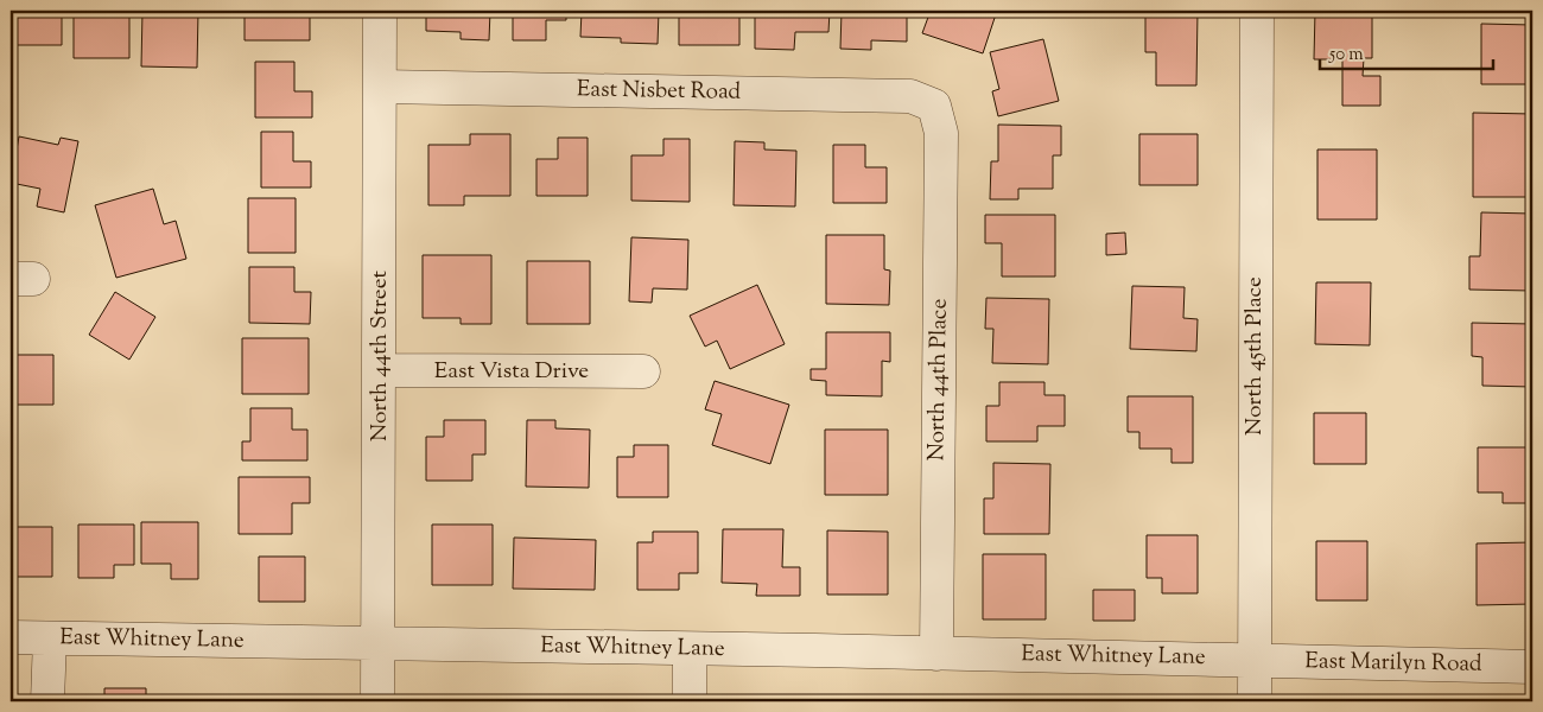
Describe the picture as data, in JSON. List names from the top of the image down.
{
  "streets": {
    "street": [
      "East Nisbet Road",
      "North 44th Street",
      "North 45th Place",
      "East Vista Drive",
      "North 44th Place",
      "East Whitney Lane",
      "East Marilyn Road"
    ]
  },
  "crossings": [
    ["East Nisbet Road", "North 44th Street"],
    ["East Nisbet Road", "North 44th Place"],
    ["North 44th Street", "East Vista Drive"],
    ["North 44th Street", "East Whitney Lane"],
    ["North 45th Place", "East Whitney Lane"],
    ["North 45th Place", "East Marilyn Road"],
    ["North 44th Place", "East Whitney Lane"],
    ["East Whitney Lane", "East Marilyn Road"]
  ],
  "scale_bar": "50 m"
}
